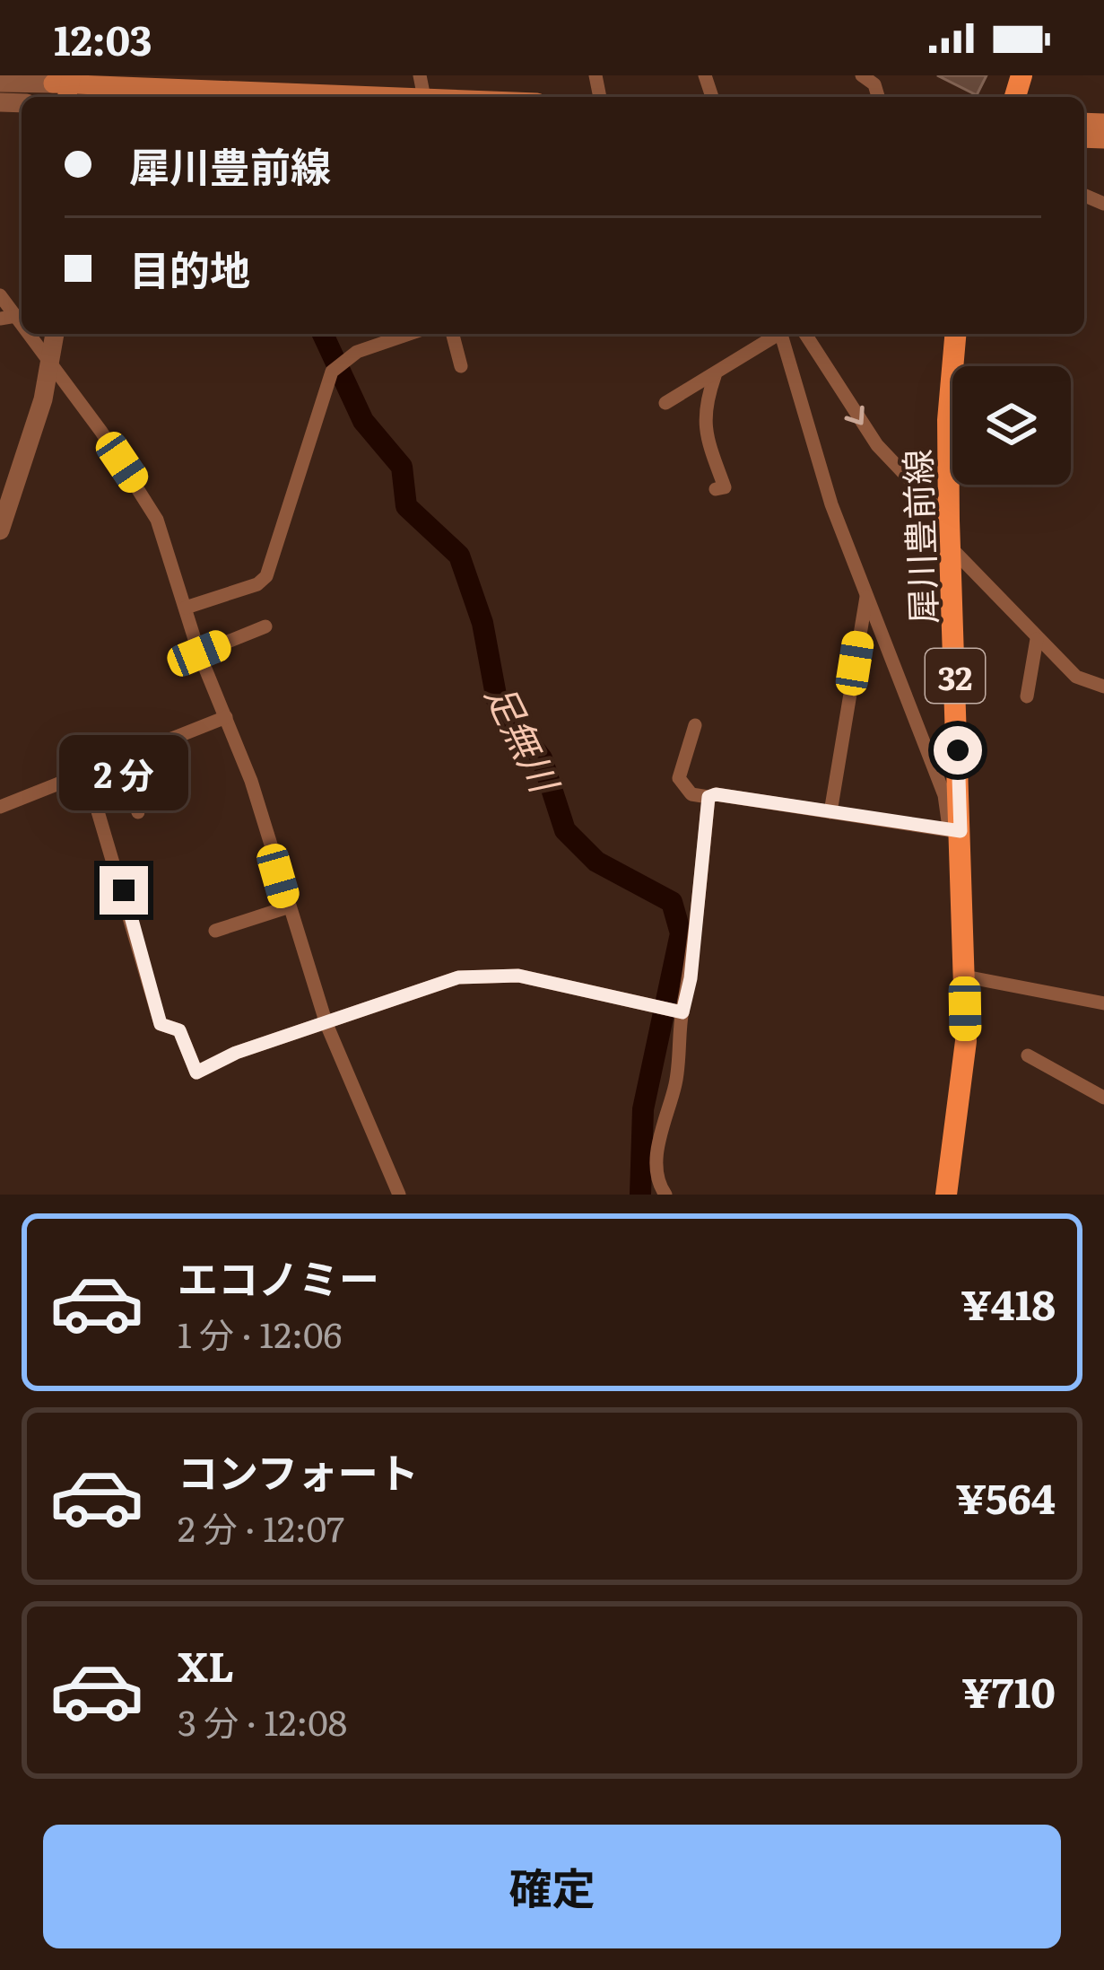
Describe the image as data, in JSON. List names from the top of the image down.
{
  "streets": {
    "main road": ["犀川豊前線", "32"]
  },
  "water": ["足無川"],
  "page": {
    "status": "12:03",
    "banner": ["犀川豊前線", "目的地"],
    "bubble": "2 分",
    "list": [
      {
        "name": "エコノミー",
        "note": "1 分 · 12:06",
        "value": "¥418"
      },
      {
        "name": "コンフォート",
        "note": "2 分 · 12:07",
        "value": "¥564"
      },
      {
        "name": "XL",
        "note": "3 分 · 12:08",
        "value": "¥710"
      }
    ],
    "buttons": "確定"
  }
}
